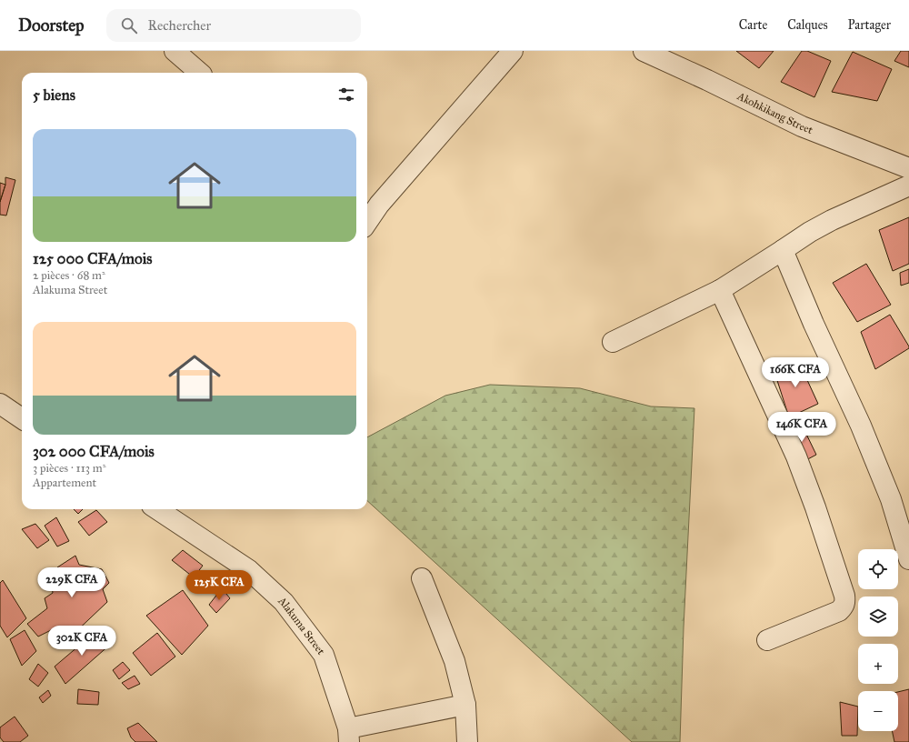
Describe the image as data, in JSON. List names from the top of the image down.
{
  "streets": {
    "street": ["Akohkikang Street", "Alakuma Street"]
  },
  "page": {
    "header": "Doorstep",
    "search": "Rechercher",
    "nav": ["Carte", "Calques", "Partager"],
    "heading": "5 biens",
    "list": [
      {
        "name": "125 000 CFA/mois",
        "note": "2 pièces · 68 m² · Alakuma Street"
      },
      {
        "name": "302 000 CFA/mois",
        "note": "3 pièces · 113 m² · Appartement"
      }
    ],
    "price": [
      "166K CFA",
      "146K CFA",
      "229K CFA",
      "125K CFA",
      "302K CFA"
    ],
    "map_buttons": ["+", "−"]
  }
}
